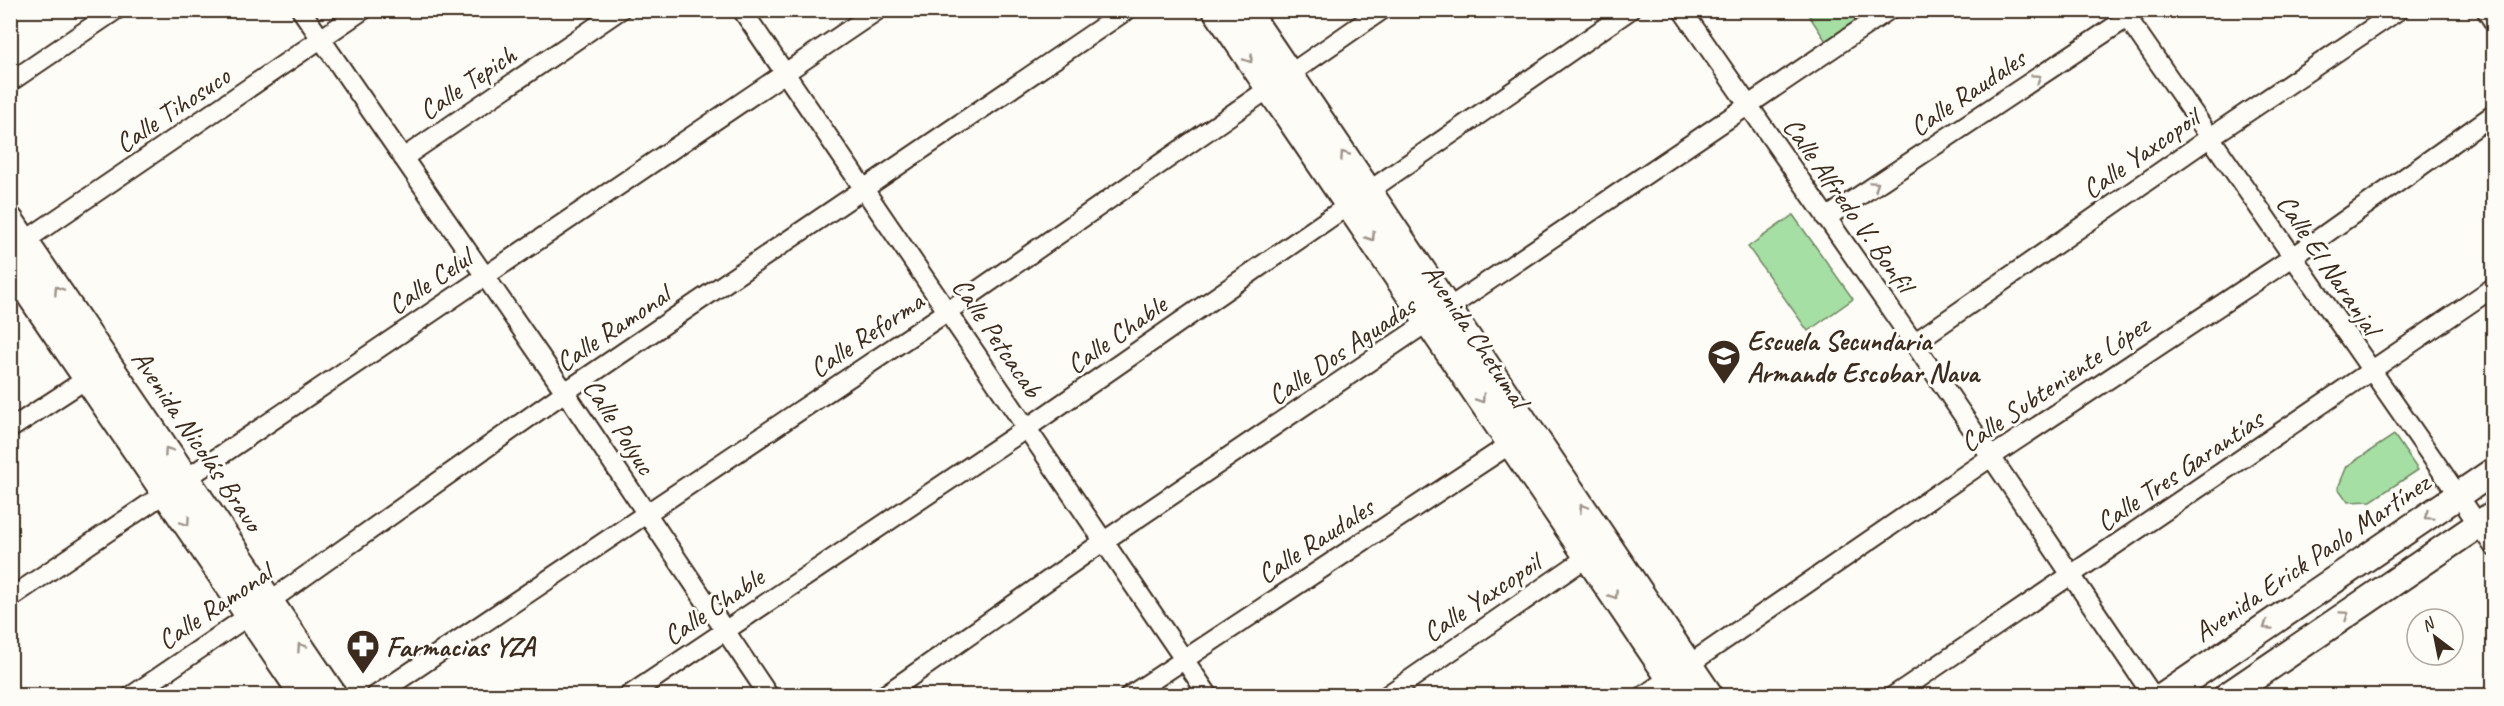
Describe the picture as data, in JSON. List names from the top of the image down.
{
  "streets": {
    "main road": ["Avenida Chetumal", "Avenida Nicolás Bravo", "Avenida Erick Paolo Martínez"],
    "street": [
      "Calle Tepich",
      "Calle Raudales",
      "Calle Tihosuco",
      "Calle Yaxcopoil",
      "Calle Alfredo V. Bonfil",
      "Calle El Naranjal",
      "Calle Celul",
      "Calle Ramonal",
      "Calle Reforma",
      "Calle Chable",
      "Calle Petcacab",
      "Calle Dos Aguadas",
      "Calle Subteniente López",
      "Calle Polyuc",
      "Calle Tres Garantías"
    ]
  },
  "crossings": [
    ["Calle Tepich", "Calle Polyuc"],
    ["Calle Raudales", "Calle Alfredo V. Bonfil"],
    ["Calle Raudales", "Calle El Naranjal"],
    ["Calle Raudales", "Avenida Chetumal"],
    ["Calle Raudales", "Calle Petcacab"],
    ["Calle Tihosuco", "Calle Polyuc"],
    ["Calle Tihosuco", "Avenida Nicolás Bravo"],
    ["Calle Yaxcopoil", "Calle Alfredo V. Bonfil"],
    ["Calle Yaxcopoil", "Calle El Naranjal"],
    ["Calle Yaxcopoil", "Avenida Chetumal"],
    ["Calle Alfredo V. Bonfil", "Calle Dos Aguadas"],
    ["Calle Alfredo V. Bonfil", "Calle Subteniente López"],
    ["Calle Alfredo V. Bonfil", "Calle Tres Garantías"],
    ["Calle El Naranjal", "Calle Subteniente López"],
    ["Calle El Naranjal", "Calle Tres Garantías"],
    ["Calle El Naranjal", "Avenida Erick Paolo Martínez"],
    ["Calle Celul", "Calle Petcacab"],
    ["Calle Celul", "Calle Polyuc"],
    ["Calle Celul", "Avenida Nicolás Bravo"],
    ["Calle Ramonal", "Calle Petcacab"],
    ["Calle Ramonal", "Calle Polyuc"],
    ["Calle Ramonal", "Avenida Nicolás Bravo"],
    ["Calle Reforma", "Avenida Chetumal"],
    ["Calle Reforma", "Calle Petcacab"],
    ["Calle Reforma", "Calle Polyuc"],
    ["Calle Chable", "Avenida Chetumal"],
    ["Calle Chable", "Calle Petcacab"],
    ["Calle Chable", "Calle Polyuc"],
    ["Avenida Chetumal", "Calle Dos Aguadas"],
    ["Avenida Chetumal", "Calle Subteniente López"],
    ["Calle Petcacab", "Calle Dos Aguadas"]
  ],
  "one_way": ["Calle Raudales"],
  "places": {
    "school or university": ["Escuela Secundaria Armando Escobar Nava"],
    "pharmacy": ["Farmacias YZA"]
  },
  "north": "top left"
}
